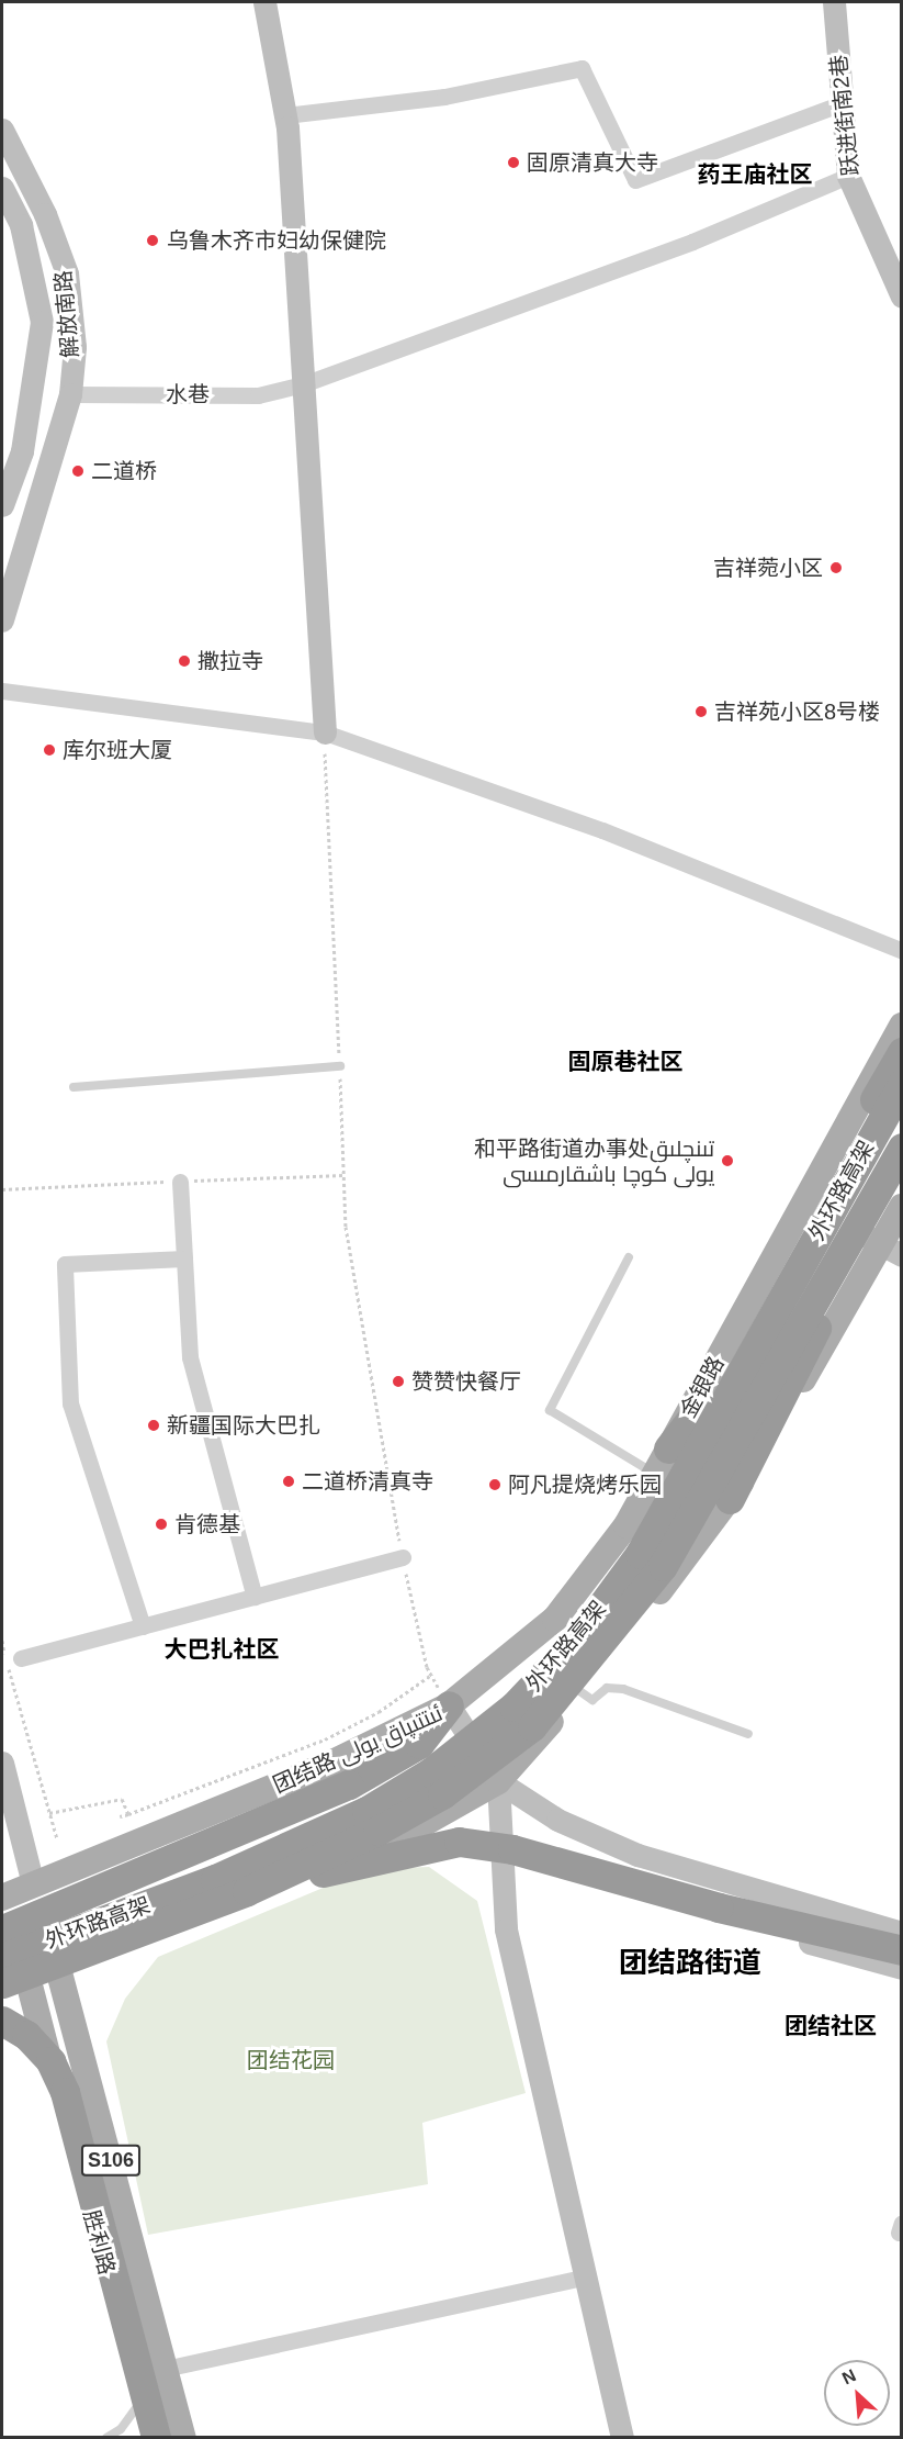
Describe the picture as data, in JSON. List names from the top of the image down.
{
  "streets": {
    "highway": ["外环路高架"],
    "main road": [
      "跃进街南2巷",
      "解放南路",
      "金银路",
      "团结路 ئىتتىپاق يولى",
      "S106",
      "胜利路"
    ],
    "street": ["水巷"]
  },
  "crossings": [
    ["跃进街南2巷", "水巷"],
    ["解放南路", "水巷"],
    ["外环路高架", "胜利路"],
    ["金银路", "团结路 ئىتتىپاق يولى"],
    ["团结路 ئىتتىپاق يولى", "S106"],
    ["团结路 ئىتتىپاق يولى", "胜利路"]
  ],
  "districts": [
    "药王庙社区",
    "固原巷社区",
    "大巴扎社区",
    "团结路街道",
    "团结社区"
  ],
  "parks": ["团结花园"],
  "places": [
    "固原清真大寺",
    "乌鲁木齐市妇幼保健院",
    "二道桥",
    "吉祥菀小区",
    "撒拉寺",
    "吉祥苑小区8号楼",
    "库尔班大厦",
    "和平路街道办事处تىنچلىق يولى كوچا باشقارمىسى",
    "赞赞快餐厅",
    "新疆国际大巴扎",
    "二道桥清真寺",
    "阿凡提烧烤乐园",
    "肯德基"
  ],
  "north": "top left"
}
